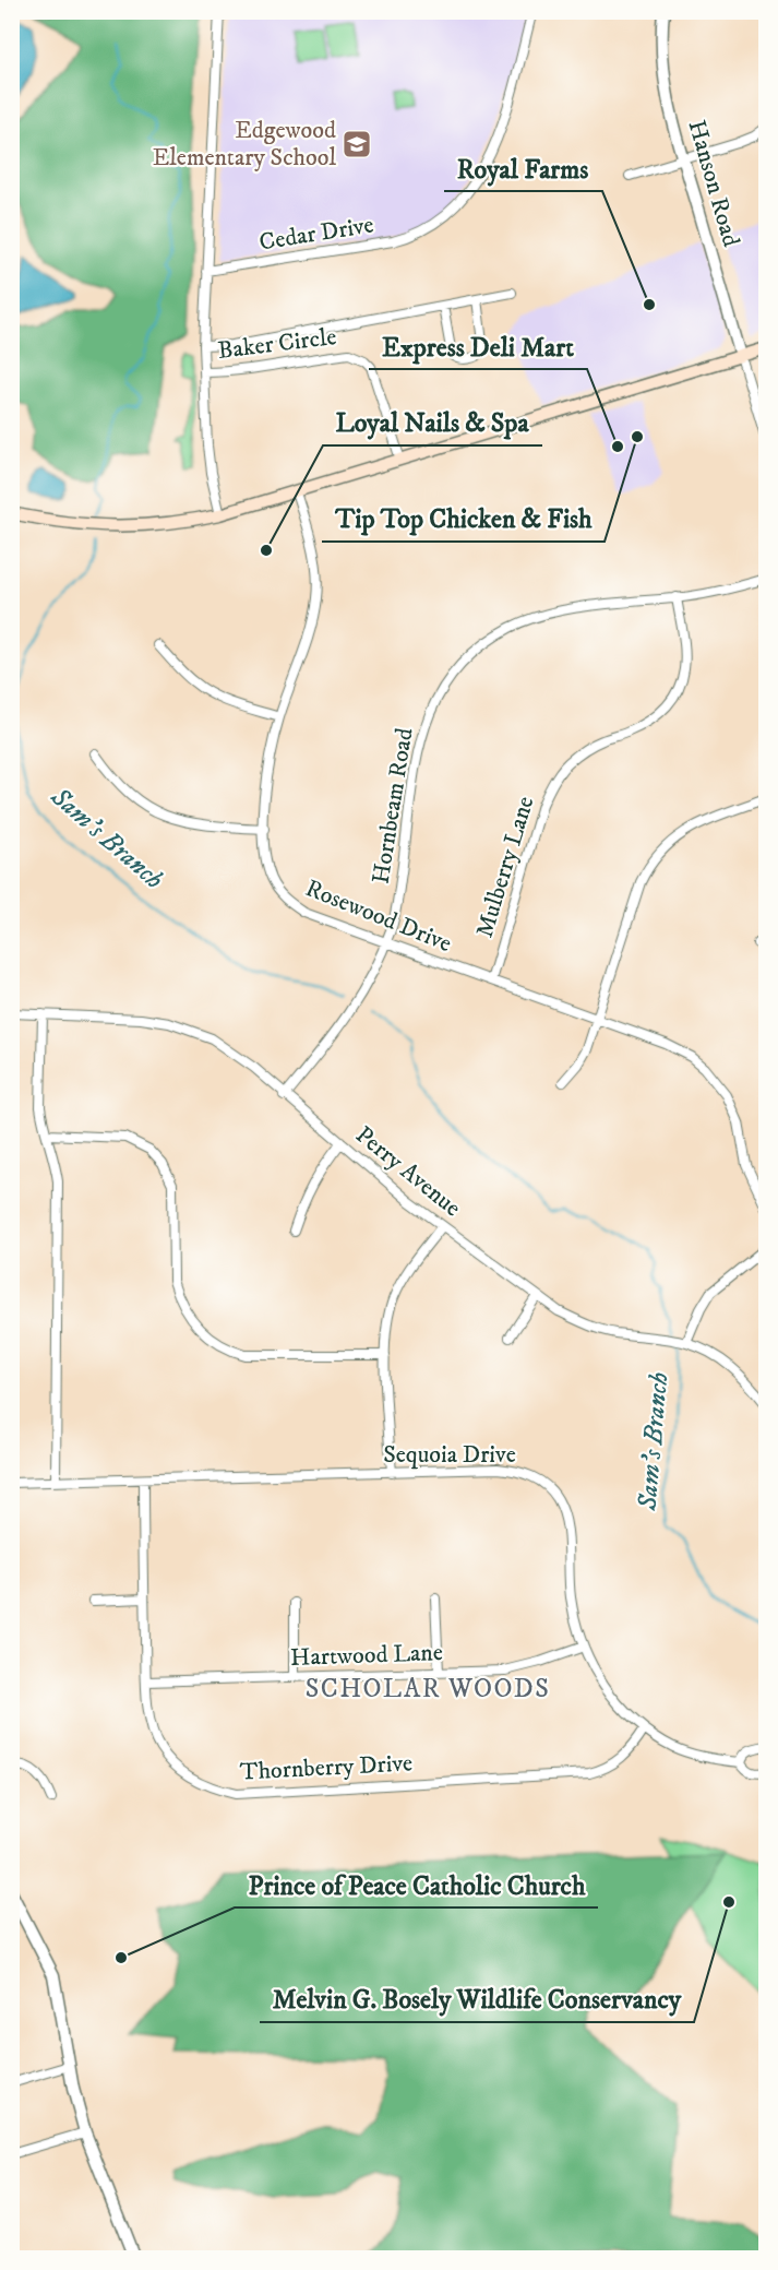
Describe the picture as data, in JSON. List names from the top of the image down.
{
  "streets": {
    "street": [
      "Hanson Road",
      "Cedar Drive",
      "Baker Circle",
      "Hornbeam Road",
      "Mulberry Lane",
      "Rosewood Drive",
      "Perry Avenue",
      "Sequoia Drive",
      "Hartwood Lane",
      "Thornberry Drive"
    ]
  },
  "crossings": [
    ["Hornbeam Road", "Mulberry Lane"],
    ["Hornbeam Road", "Rosewood Drive"],
    ["Hornbeam Road", "Perry Avenue"],
    ["Mulberry Lane", "Rosewood Drive"],
    ["Sequoia Drive", "Hartwood Lane"],
    ["Sequoia Drive", "Thornberry Drive"],
    ["Hartwood Lane", "Thornberry Drive"]
  ],
  "districts": ["SCHOLAR WOODS"],
  "water": ["Sam's Branch"],
  "places": {
    "school or university": ["Edgewood Elementary School"],
    "other": [
      "Royal Farms",
      "Tip Top Chicken & Fish",
      "Express Deli Mart",
      "Loyal Nails & Spa",
      "Melvin G. Bosely Wildlife Conservancy",
      "Prince of Peace Catholic Church"
    ]
  }
}
